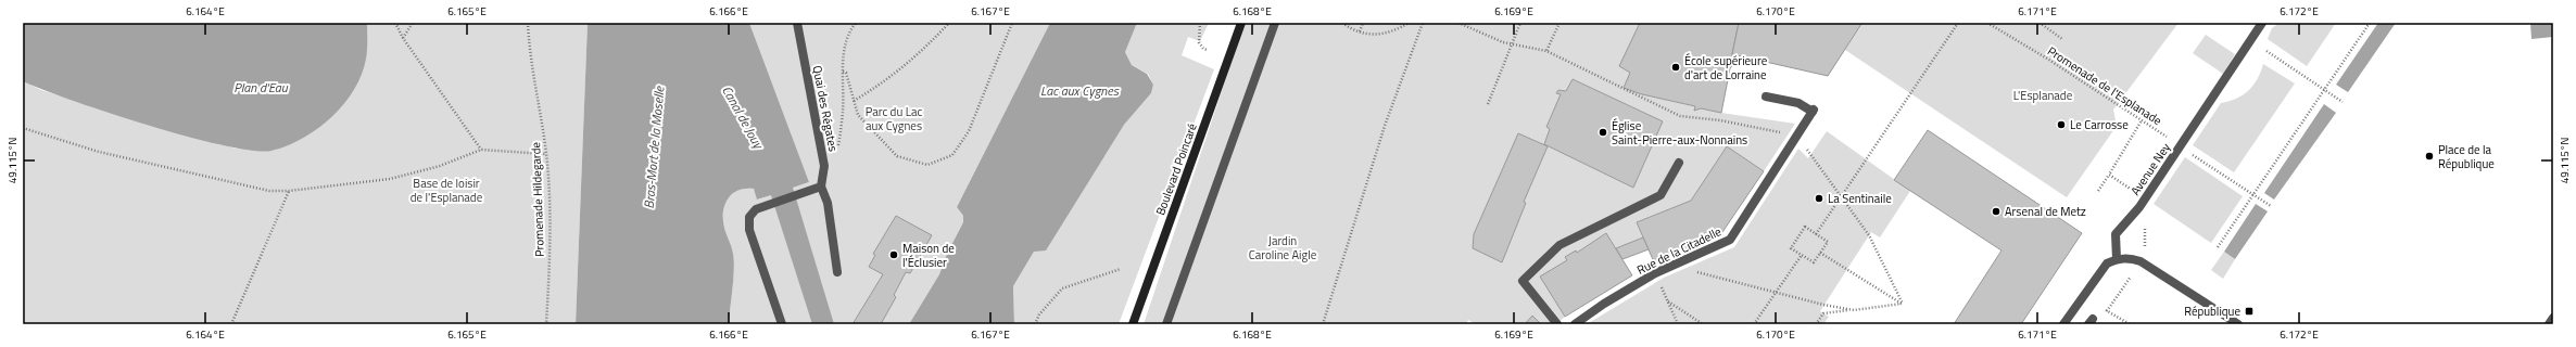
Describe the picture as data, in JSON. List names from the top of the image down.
{
  "streets": {
    "main road": ["Boulevard Poincaré"],
    "street": ["Quai des Régates", "Avenue Ney", "Rue de la Citadelle"],
    "path": ["Promenade de l'Esplanade", "Promenade Hildegarde"]
  },
  "crossings": [
    ["Promenade de l'Esplanade", "Avenue Ney"]
  ],
  "water": [
    "Plan d'Eau",
    "Lac aux Cygnes",
    "Canal de Jouy",
    "Bras-Mort de la Moselle"
  ],
  "parks": [
    "L'Esplanade",
    "Parc du Lac aux Cygnes",
    "Base de loisir de l'Esplanade",
    "Jardin Caroline Aigle"
  ],
  "places": {
    "other": [
      "École supérieure d'art de Lorraine",
      "Le Carrosse",
      "Église Saint-Pierre-aux-Nonnains",
      "Place de la République",
      "La Sentinaile",
      "Arsenal de Metz",
      "Maison de l'Éclusier"
    ],
    "transit": ["République"]
  },
  "coordinates": [
    "6.164°E",
    "6.165°E",
    "6.166°E",
    "6.167°E",
    "6.168°E",
    "6.169°E",
    "6.170°E",
    "6.171°E",
    "6.172°E",
    "49.115°N"
  ]
}
